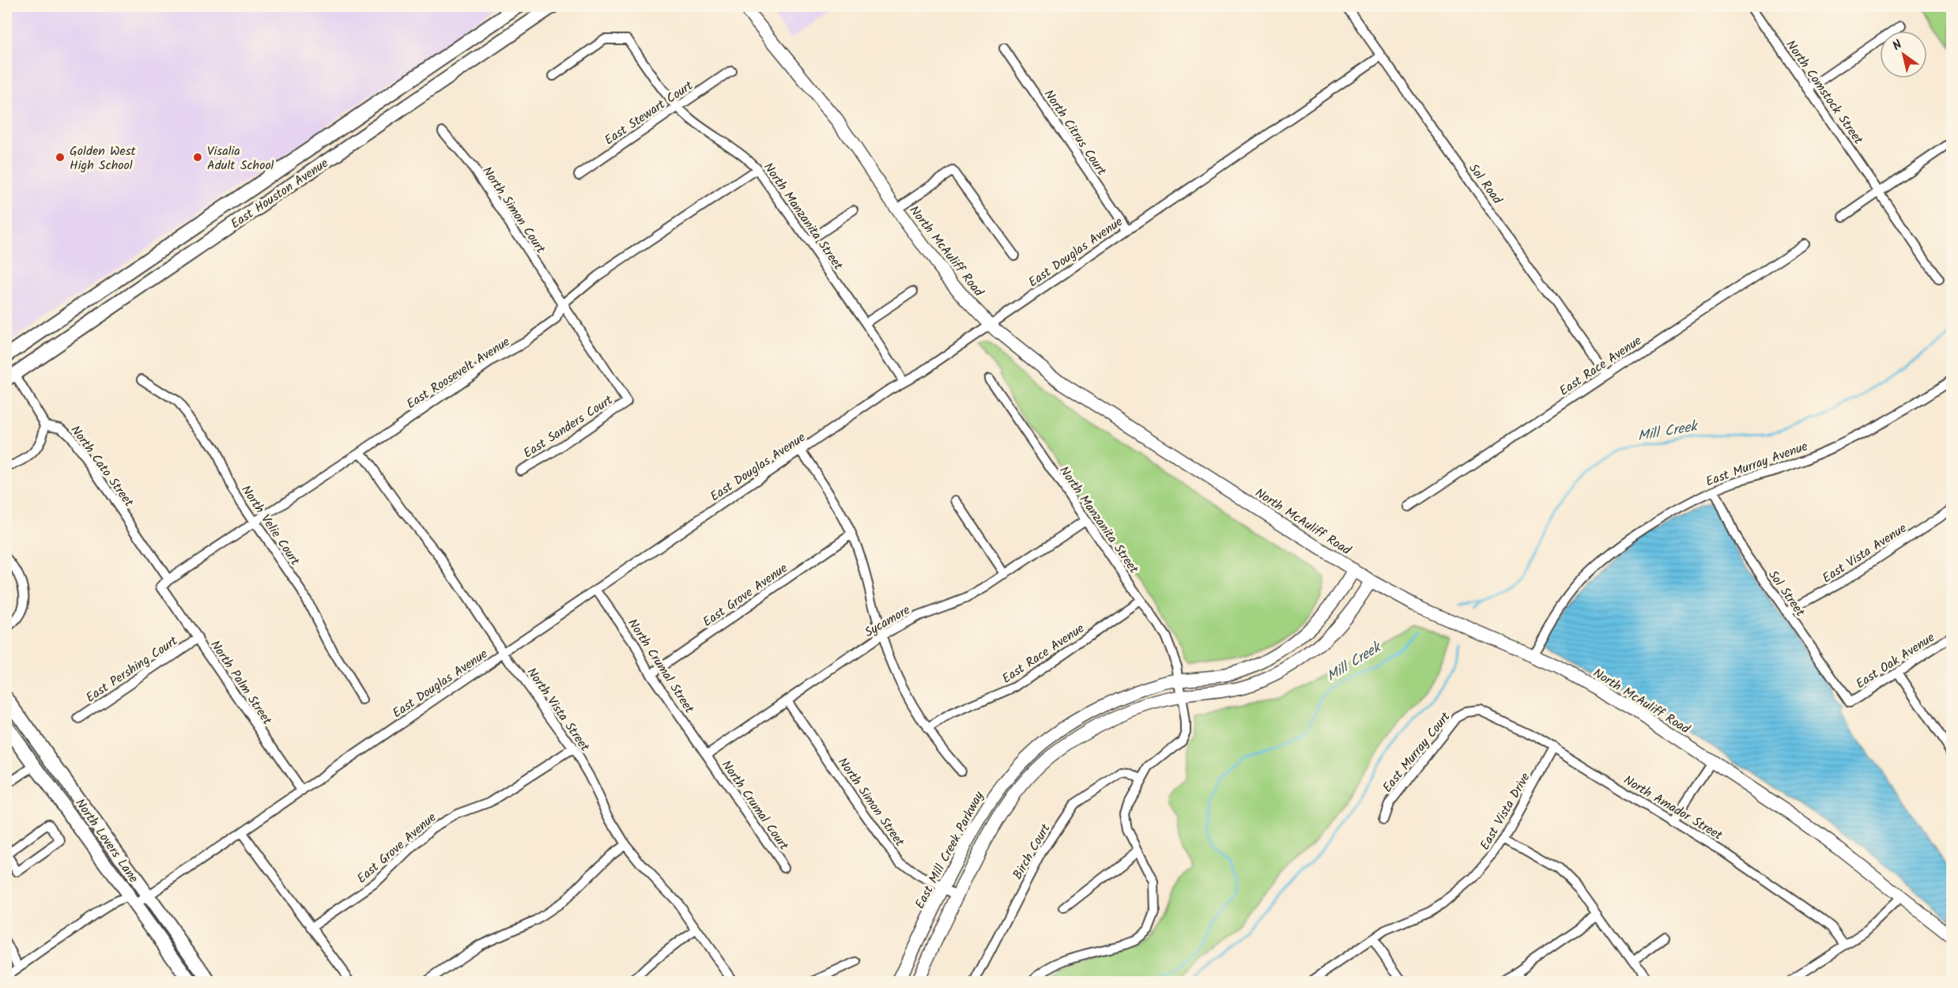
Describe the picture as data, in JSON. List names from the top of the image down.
{
  "streets": {
    "main road": ["East Houston Avenue", "North Lovers Lane"],
    "street": [
      "North Comstock Street",
      "East Stewart Court",
      "North Citrus Court",
      "Sol Road",
      "North Simon Court",
      "North Manzanita Street",
      "North McAuliff Road",
      "East Douglas Avenue",
      "East Race Avenue",
      "East Roosevelt Avenue",
      "East Sanders Court",
      "East Murray Avenue",
      "North Cato Street",
      "North Velie Court",
      "East Vista Avenue",
      "Sol Street",
      "East Grove Avenue",
      "Sycamore",
      "East Oak Avenue",
      "North Crumal Street",
      "East Pershing Court",
      "North Palm Street",
      "North Vista Street",
      "East Murray Court",
      "North Simon Street",
      "North Crumal Court",
      "North Amador Street",
      "East Vista Drive",
      "East Mill Creek Parkway",
      "Birch Court"
    ]
  },
  "crossings": [
    ["East Stewart Court", "North Manzanita Street"],
    ["North Citrus Court", "East Douglas Avenue"],
    ["Sol Road", "East Douglas Avenue"],
    ["Sol Road", "East Race Avenue"],
    ["North Simon Court", "East Roosevelt Avenue"],
    ["North Simon Court", "East Sanders Court"],
    ["North Manzanita Street", "East Douglas Avenue"],
    ["North Manzanita Street", "East Race Avenue"],
    ["North Manzanita Street", "East Roosevelt Avenue"],
    ["North Manzanita Street", "Sycamore"],
    ["North Manzanita Street", "East Mill Creek Parkway"],
    ["North Manzanita Street", "Birch Court"],
    ["North McAuliff Road", "East Douglas Avenue"],
    ["North McAuliff Road", "East Murray Avenue"],
    ["North McAuliff Road", "East Mill Creek Parkway"],
    ["East Douglas Avenue", "North Crumal Street"],
    ["East Douglas Avenue", "North Palm Street"],
    ["East Douglas Avenue", "North Vista Street"],
    ["East Douglas Avenue", "North Lovers Lane"],
    ["East Roosevelt Avenue", "East Sanders Court"],
    ["East Roosevelt Avenue", "North Cato Street"],
    ["East Roosevelt Avenue", "North Velie Court"],
    ["East Roosevelt Avenue", "North Palm Street"],
    ["East Roosevelt Avenue", "North Vista Street"],
    ["East Murray Avenue", "Sol Street"],
    ["East Vista Avenue", "Sol Street"],
    ["Sol Street", "East Oak Avenue"],
    ["East Grove Avenue", "North Crumal Street"],
    ["East Grove Avenue", "North Vista Street"],
    ["Sycamore", "North Crumal Street"],
    ["Sycamore", "North Simon Street"],
    ["Sycamore", "North Crumal Court"],
    ["North Crumal Street", "North Crumal Court"],
    ["East Pershing Court", "North Palm Street"],
    ["East Murray Court", "North Amador Street"],
    ["North Simon Street", "East Mill Creek Parkway"],
    ["North Amador Street", "East Vista Drive"]
  ],
  "water": ["Mill Creek"],
  "places": ["Golden West High School", "Visalia Adult School"],
  "north": "top left"
}
